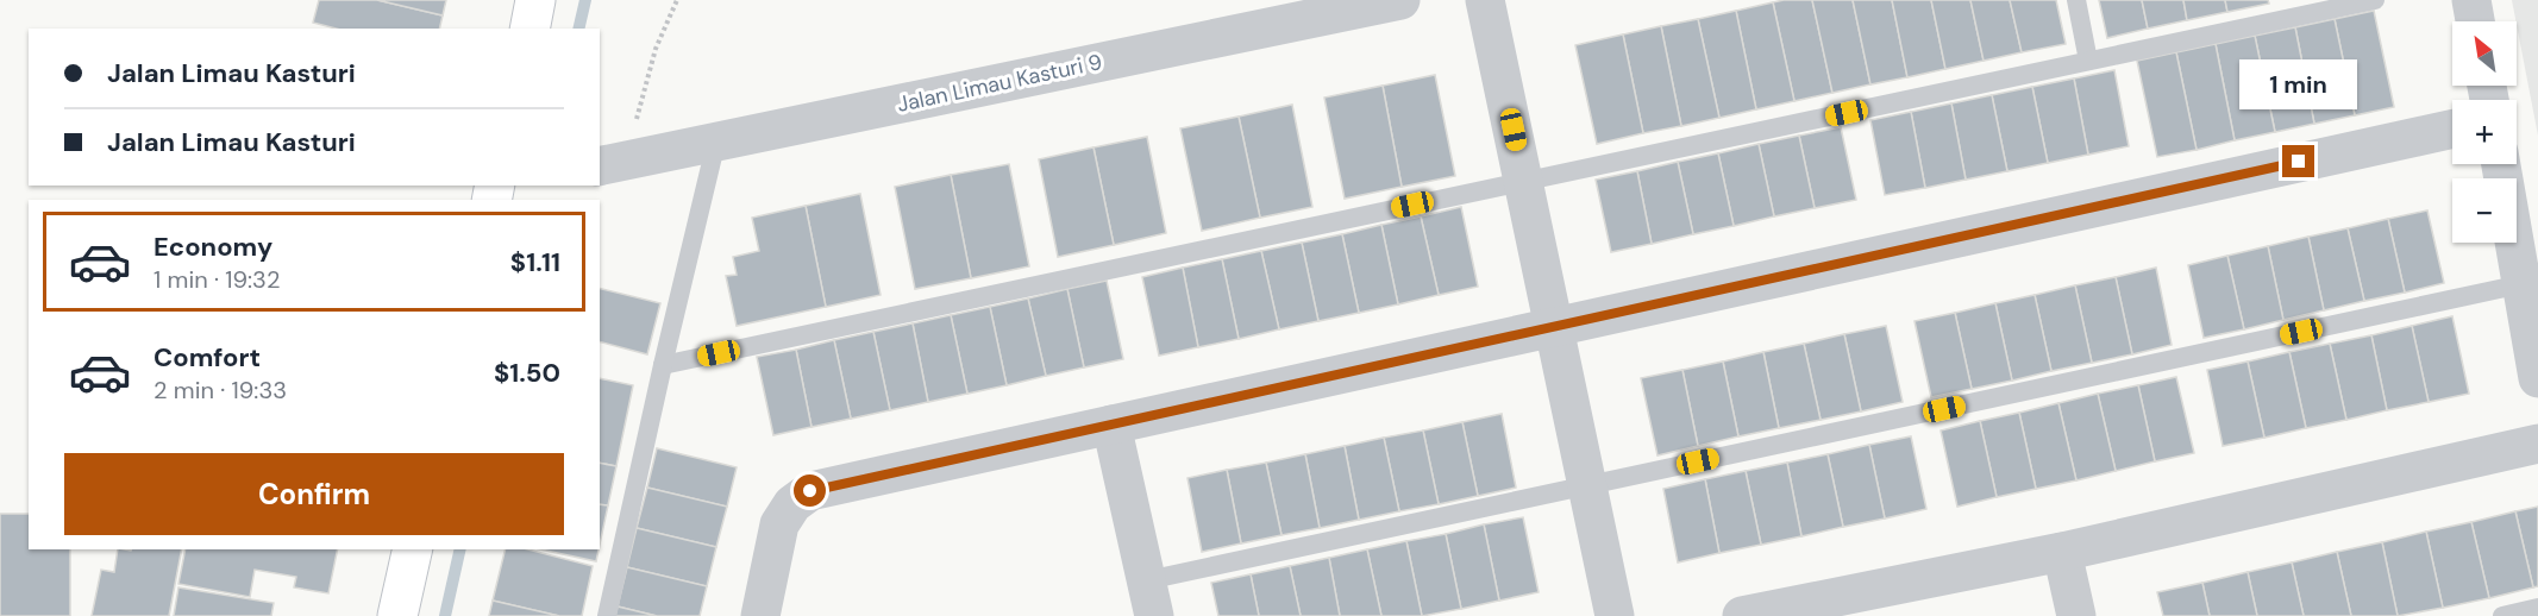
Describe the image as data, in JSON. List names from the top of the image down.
{
  "streets": {
    "street": ["Jalan Limau Kasturi 9"]
  },
  "north": "top left",
  "page": {
    "map_buttons": ["+", "−"],
    "banner": ["Jalan Limau Kasturi", "Jalan Limau Kasturi"],
    "bubble": "1 min",
    "list": [
      {
        "name": "Economy",
        "note": "1 min · 19:32",
        "value": "$1.11"
      },
      {
        "name": "Comfort",
        "note": "2 min · 19:33",
        "value": "$1.50"
      }
    ],
    "buttons": "Confirm"
  }
}
